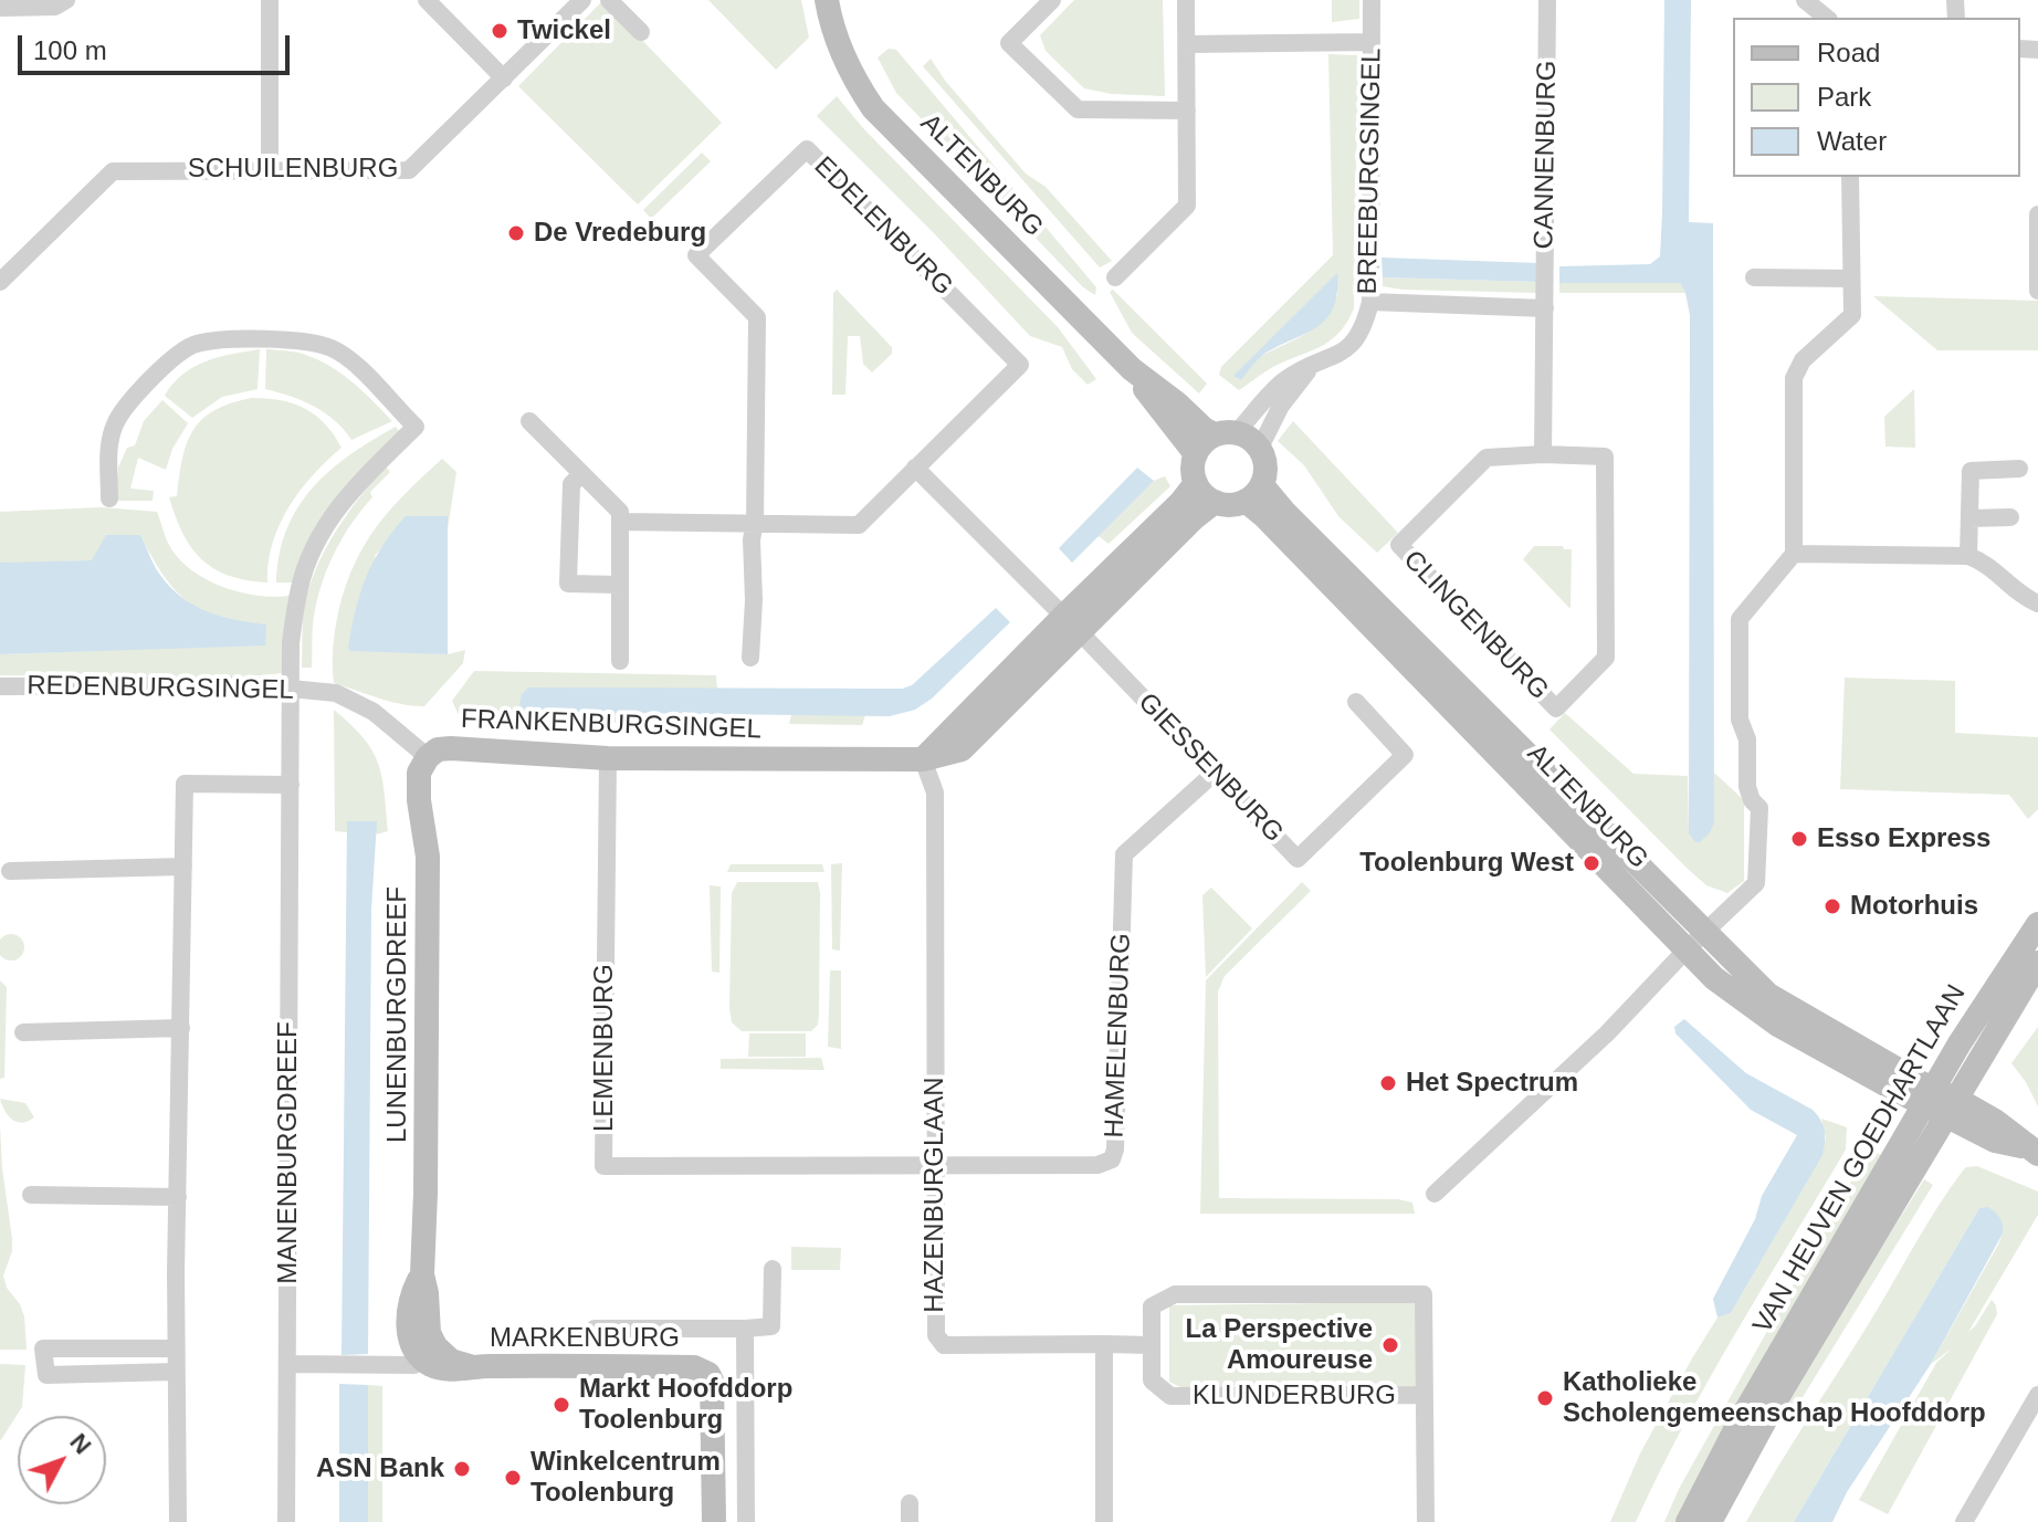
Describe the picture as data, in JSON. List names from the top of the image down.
{
  "streets": {
    "main road": [
      "ALTENBURG",
      "FRANKENBURGSINGEL",
      "LUNENBURGDREEF",
      "VAN HEUVEN GOEDHARTLAAN",
      "MARKENBURG"
    ],
    "street": [
      "CANNENBURG",
      "SCHUILENBURG",
      "BREEBURGSINGEL",
      "EDELENBURG",
      "CLINGENBURG",
      "REDENBURGSINGEL",
      "GIESSENBURG",
      "HAMELENBURG",
      "LEMENBURG",
      "MANENBURGDREEF",
      "HAZENBURGLAAN",
      "KLUNDERBURG"
    ]
  },
  "crossings": [
    ["BREEBURGSINGEL", "ALTENBURG"],
    ["ALTENBURG", "VAN HEUVEN GOEDHARTLAAN"],
    ["REDENBURGSINGEL", "FRANKENBURGSINGEL"],
    ["REDENBURGSINGEL", "MANENBURGDREEF"],
    ["FRANKENBURGSINGEL", "LUNENBURGDREEF"],
    ["FRANKENBURGSINGEL", "LEMENBURG"],
    ["FRANKENBURGSINGEL", "HAZENBURGLAAN"],
    ["GIESSENBURG", "HAMELENBURG"],
    ["LUNENBURGDREEF", "MARKENBURG"],
    ["HAMELENBURG", "LEMENBURG"],
    ["HAMELENBURG", "HAZENBURGLAAN"],
    ["LEMENBURG", "HAZENBURGLAAN"],
    ["MANENBURGDREEF", "MARKENBURG"]
  ],
  "places": [
    "Twickel",
    "De Vredeburg",
    "Esso Express",
    "Toolenburg West",
    "Motorhuis",
    "Het Spectrum",
    "La Perspective Amoureuse",
    "Katholieke Scholengemeenschap Hoofddorp",
    "Markt Hoofddorp Toolenburg",
    "ASN Bank",
    "Winkelcentrum Toolenburg"
  ],
  "legend": ["Road", "Park", "Water"],
  "scale_bar": "100 m",
  "north": "top right"
}
